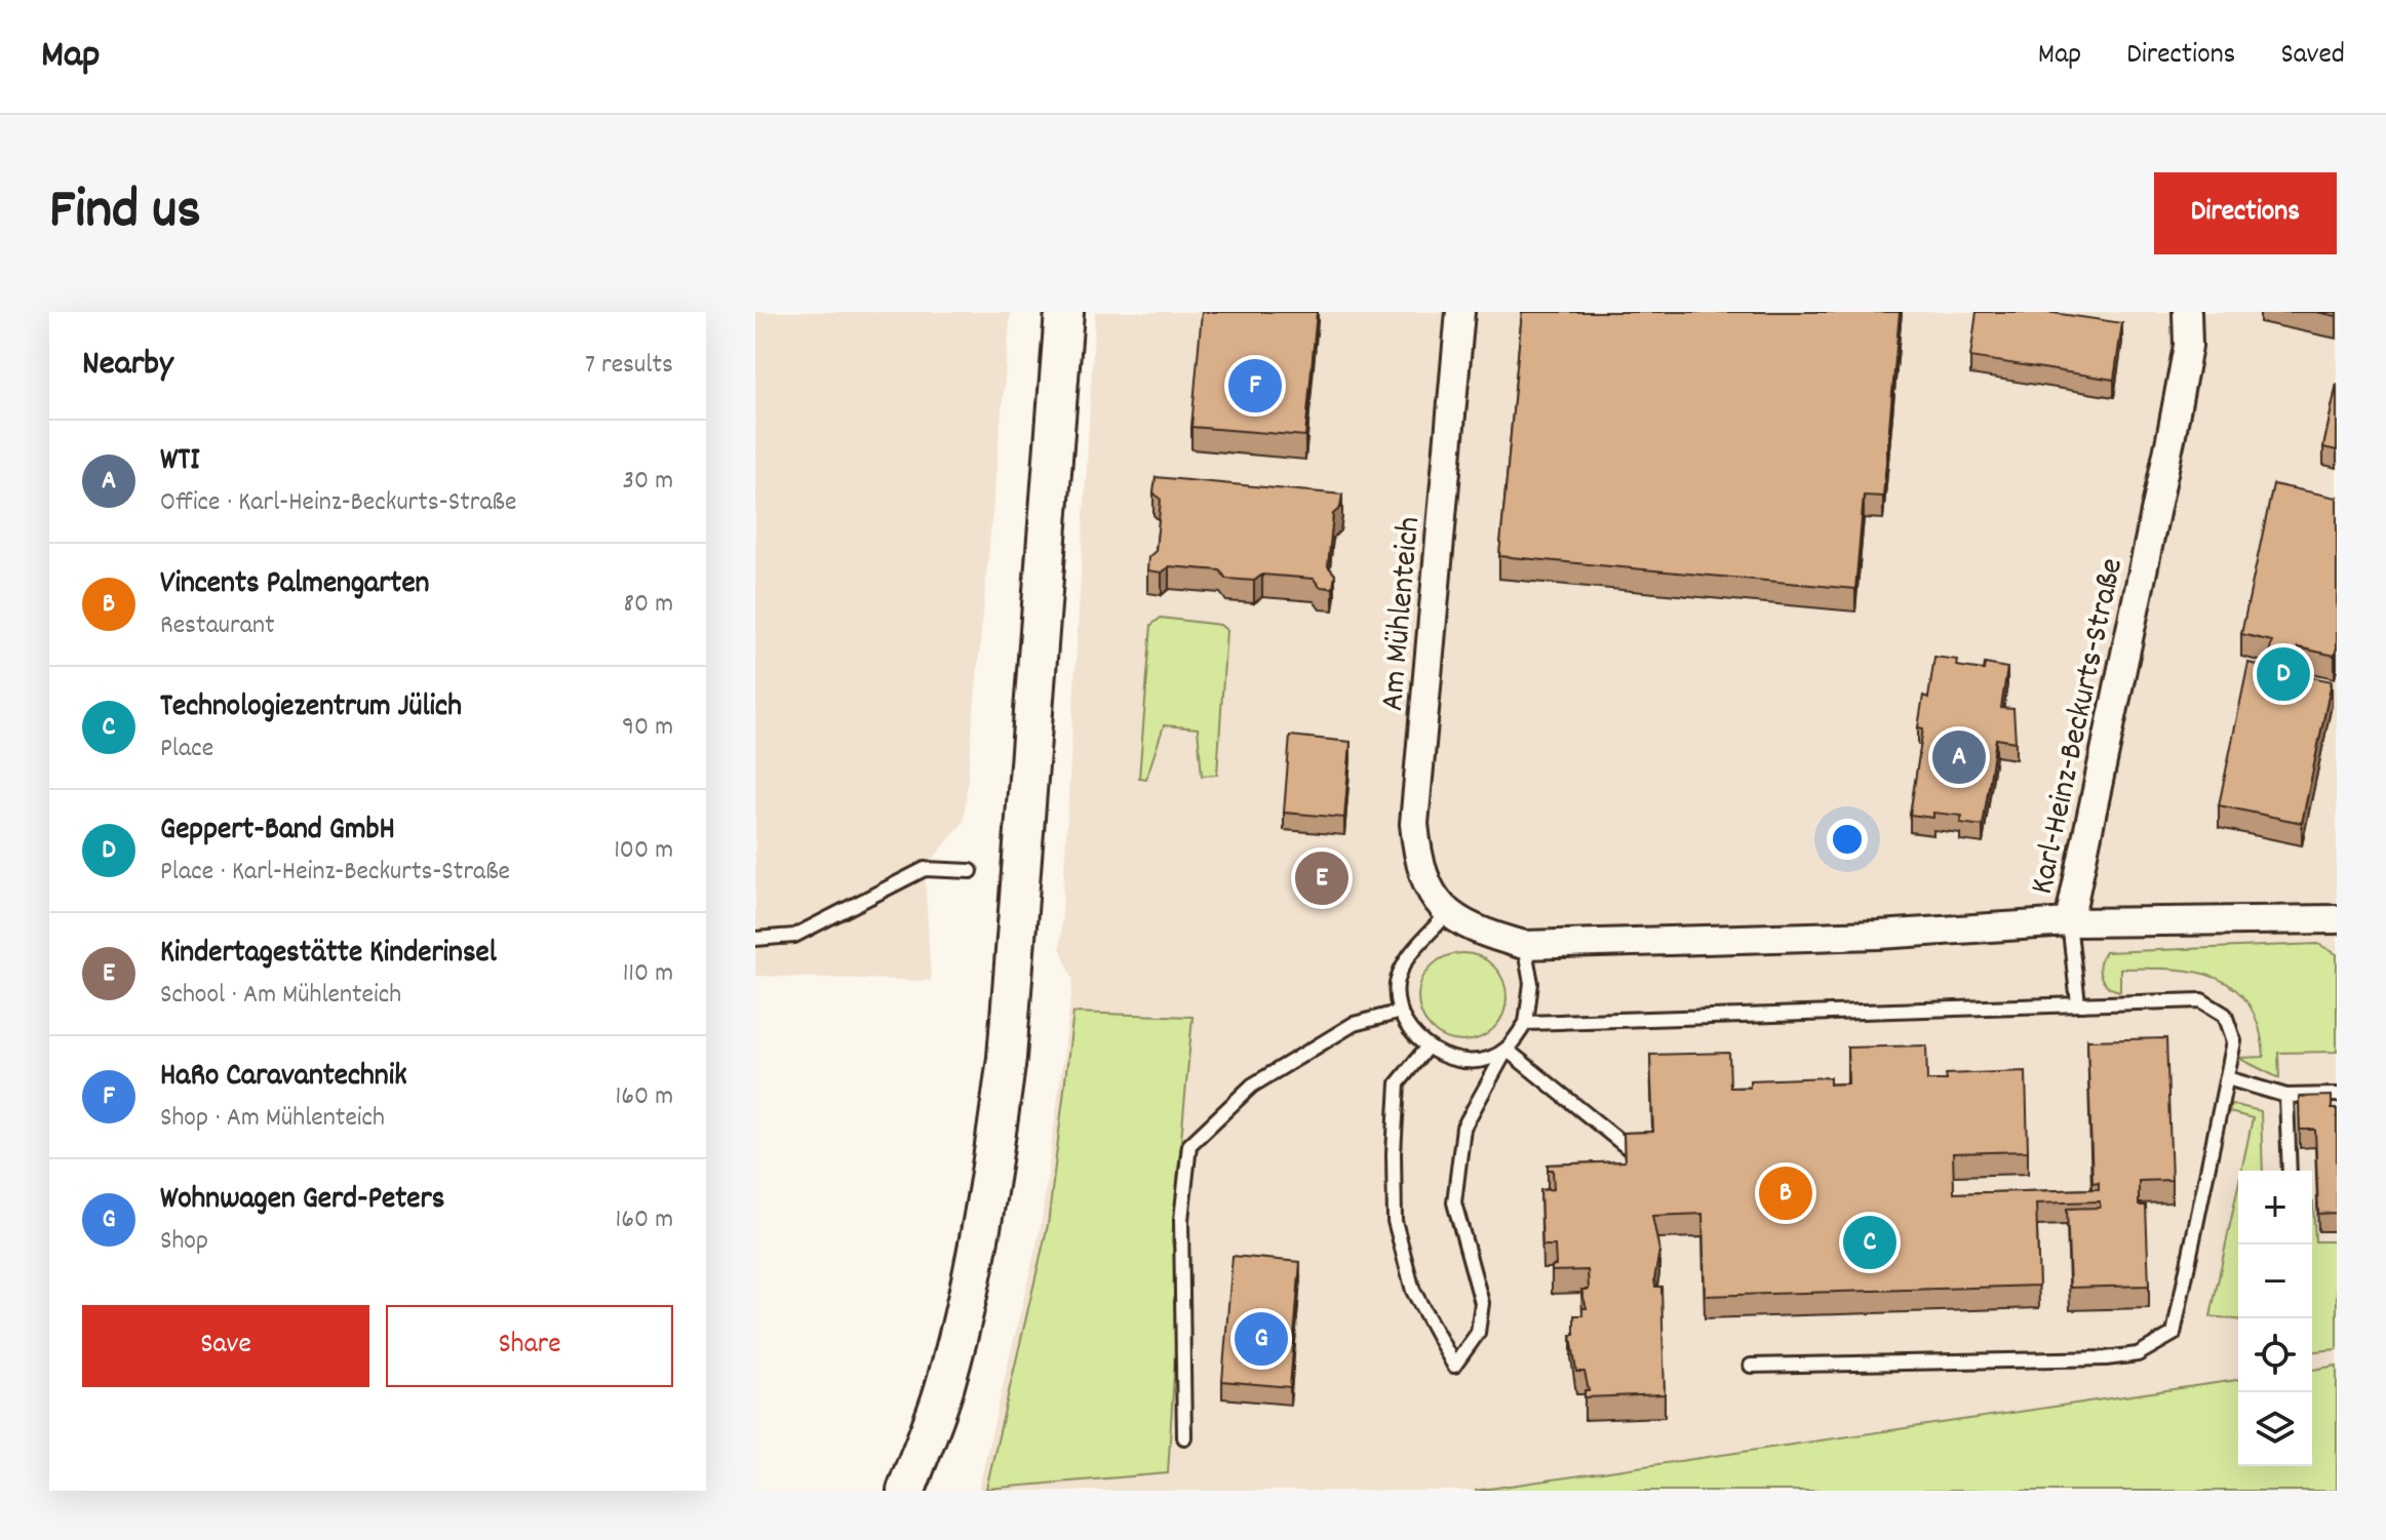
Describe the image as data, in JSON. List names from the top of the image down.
{
  "streets": {
    "street": ["Am Mühlenteich", "Karl-Heinz-Beckurts-Straße"]
  },
  "crossings": [
    ["Am Mühlenteich", "Karl-Heinz-Beckurts-Straße"]
  ],
  "page": {
    "header": "Map",
    "nav": ["Map", "Directions", "Saved"],
    "title": "Find us",
    "buttons": [
      "Directions",
      ["Save", "Share"]
    ],
    "heading": ["Nearby", "7 results"],
    "pins": [
      "F",
      "D",
      "A",
      "E",
      "B",
      "C",
      "G"
    ],
    "list": [
      {
        "mark": "A",
        "name": "WTI",
        "note": "Office · Karl-Heinz-Beckurts-Straße",
        "value": "30 m"
      },
      {
        "mark": "B",
        "name": "Vincents Palmengarten",
        "note": "Restaurant",
        "value": "80 m"
      },
      {
        "mark": "C",
        "name": "Technologiezentrum Jülich",
        "note": "Place",
        "value": "90 m"
      },
      {
        "mark": "D",
        "name": "Geppert-Band GmbH",
        "note": "Place · Karl-Heinz-Beckurts-Straße",
        "value": "100 m"
      },
      {
        "mark": "E",
        "name": "Kindertagestätte Kinderinsel",
        "note": "School · Am Mühlenteich",
        "value": "110 m"
      },
      {
        "mark": "F",
        "name": "HaRo Caravantechnik",
        "note": "Shop · Am Mühlenteich",
        "value": "160 m"
      },
      {
        "mark": "G",
        "name": "Wohnwagen Gerd-Peters",
        "note": "Shop",
        "value": "160 m"
      }
    ],
    "map_buttons": ["+", "−"]
  }
}
